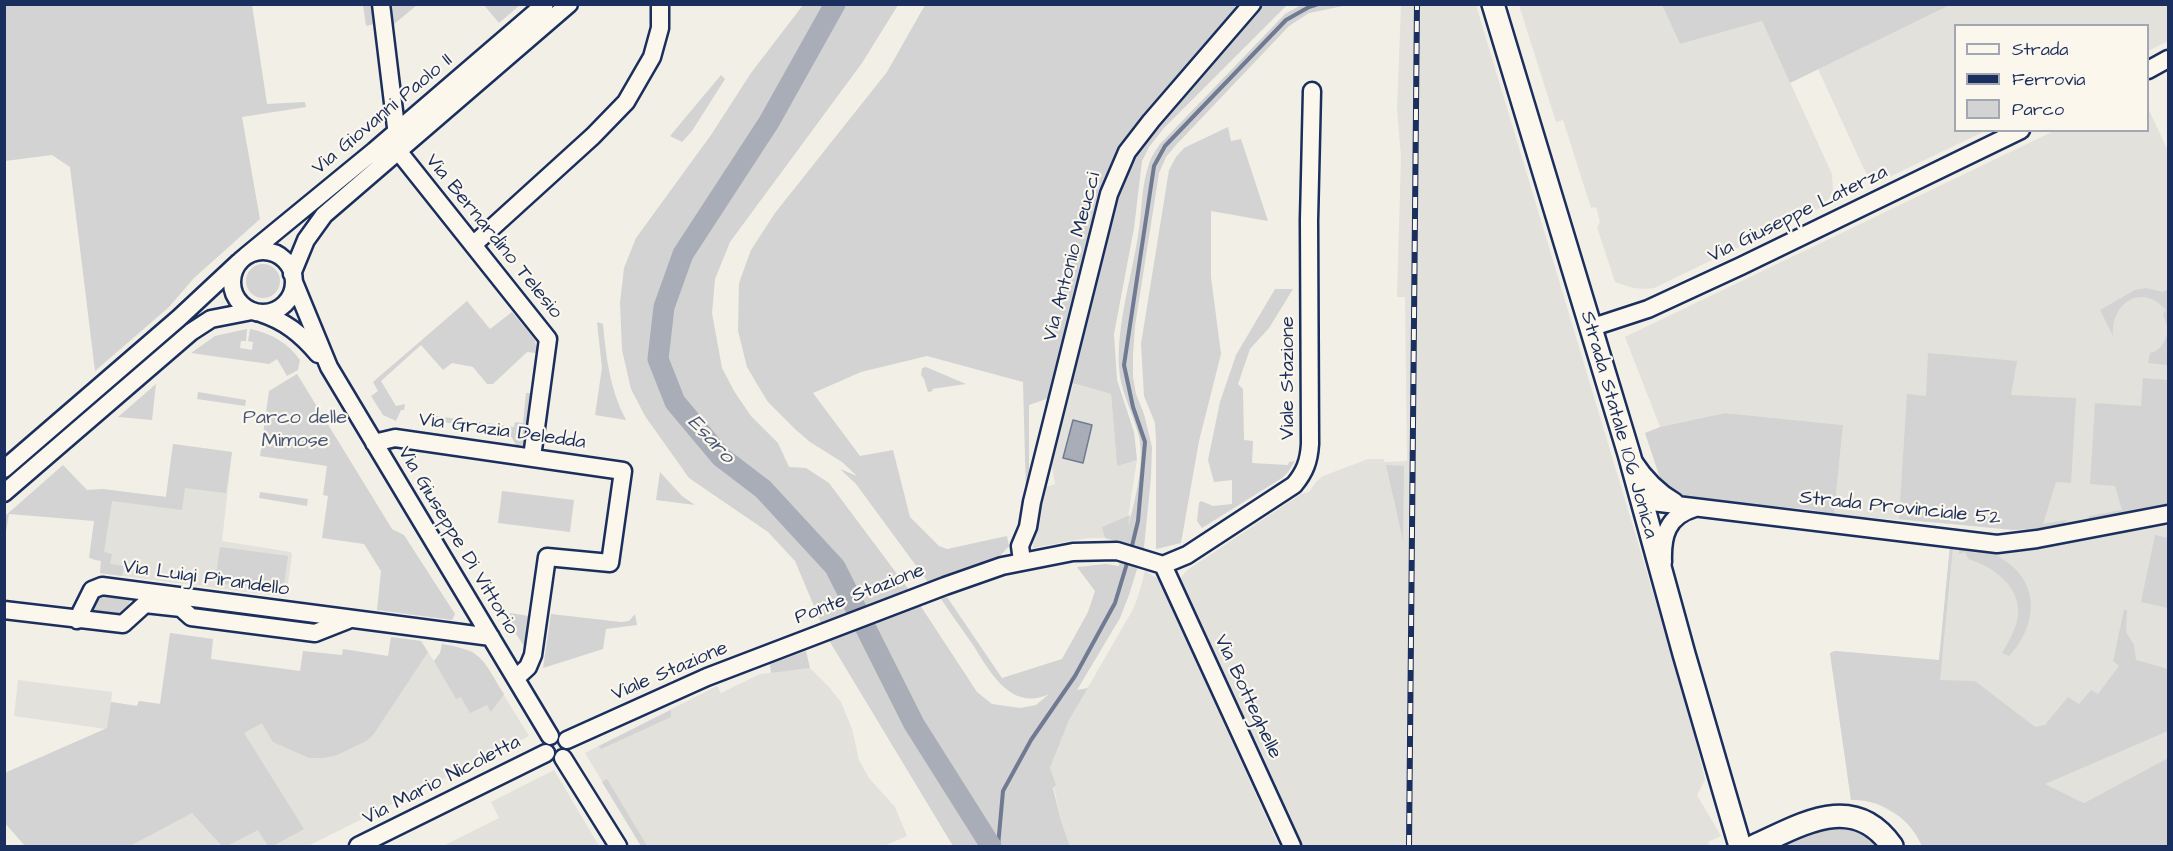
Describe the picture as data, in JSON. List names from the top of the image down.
{
  "streets": {
    "main road": ["Strada Statale 106 Jonica"],
    "street": [
      "Via Giovanni Paolo II",
      "Via Giuseppe Laterza",
      "Via Bernardino Telesio",
      "Via Antonio Meucci",
      "Viale Stazione",
      "Via Grazia Deledda",
      "Strada Provinciale 52",
      "Via Giuseppe Di Vittorio",
      "Via Luigi Pirandello",
      "Ponte Stazione",
      "Via Botteghelle",
      "Via Mario Nicoletta"
    ]
  },
  "crossings": [
    ["Via Giovanni Paolo II", "Via Bernardino Telesio"],
    ["Via Giuseppe Laterza", "Strada Statale 106 Jonica"],
    ["Via Bernardino Telesio", "Via Grazia Deledda"],
    ["Via Antonio Meucci", "Ponte Stazione"],
    ["Viale Stazione", "Via Giuseppe Di Vittorio"],
    ["Viale Stazione", "Ponte Stazione"],
    ["Viale Stazione", "Via Botteghelle"],
    ["Viale Stazione", "Via Mario Nicoletta"],
    ["Via Grazia Deledda", "Via Giuseppe Di Vittorio"],
    ["Via Giuseppe Di Vittorio", "Via Luigi Pirandello"],
    ["Via Giuseppe Di Vittorio", "Via Mario Nicoletta"]
  ],
  "water": ["Esaro"],
  "parks": ["Parco delle Mimose"],
  "legend": ["Strada", "Ferrovia", "Parco"]
}
